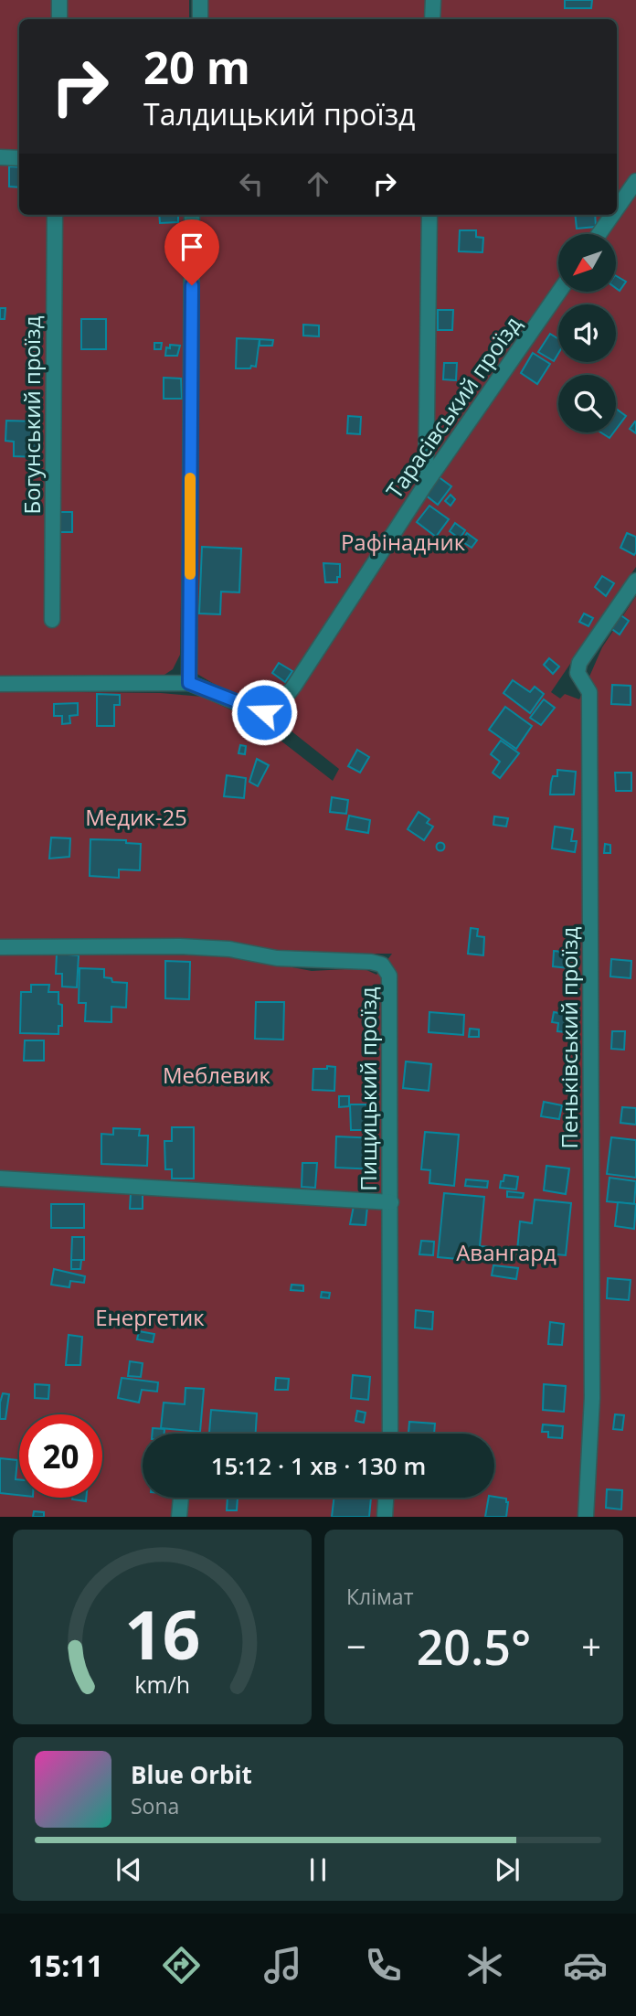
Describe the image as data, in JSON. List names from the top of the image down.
{
  "streets": {
    "lane": [
      "Тарасівський проїзд",
      "Богунський проїзд",
      "Пеньківський проїзд",
      "Пищицький проїзд"
    ]
  },
  "parks": [
    "Рафінадник",
    "Медик-25",
    "Меблевик",
    "Авангард",
    "Енергетик"
  ],
  "north": "bottom left",
  "page": {
    "turn": ["20 m", "Талдицький проїзд"],
    "limit": "20",
    "trip": "15:12 · 1 хв · 130 m",
    "tile": "Клімат",
    "heat": ["−", "20.5°", "+"],
    "song": ["Blue Orbit", "Sona"],
    "tabs": "15:11",
    "gauge": ["16", "km/h"]
  }
}
